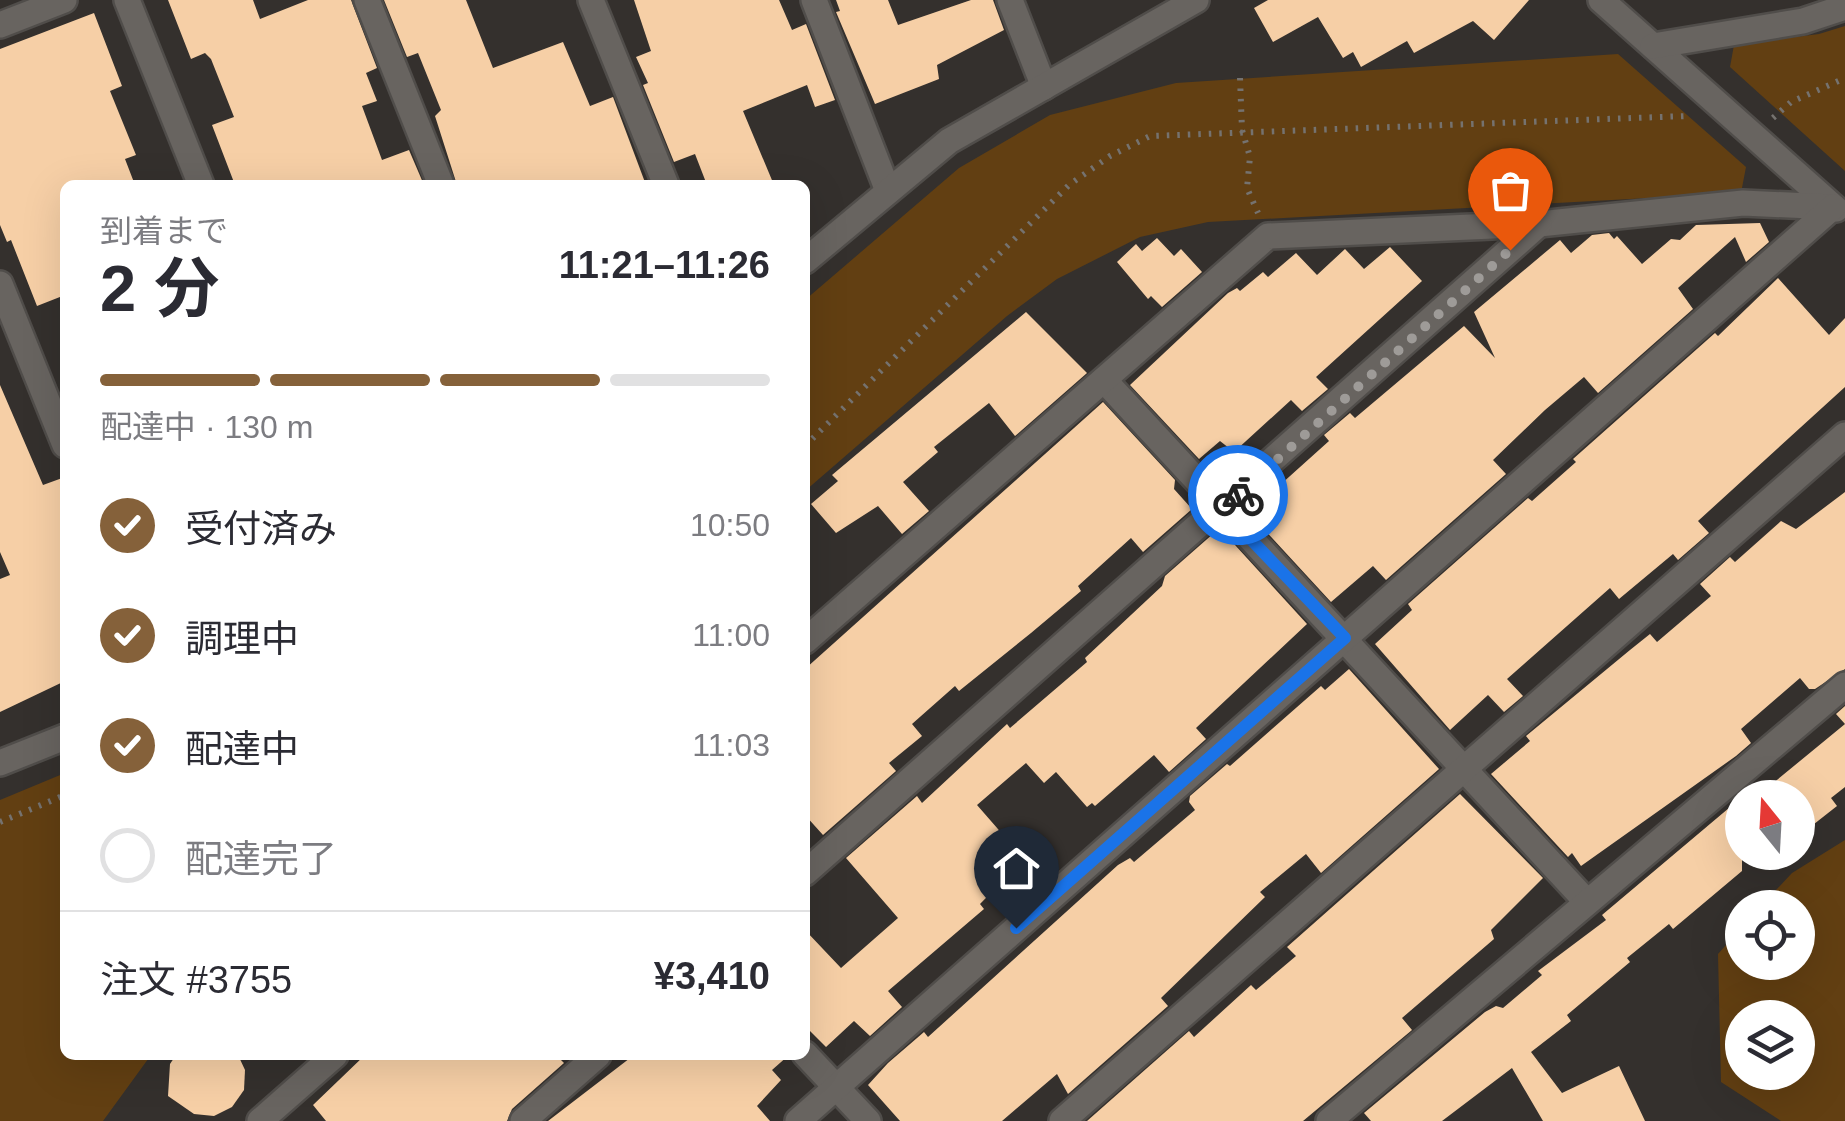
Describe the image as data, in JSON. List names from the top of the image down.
{
  "north": "top",
  "page": {
    "heading": ["2 分", "到着まで", "11:21–11:26"],
    "panel": ["注文 #3755", "¥3,410"],
    "bar": "配達中 · 130 m",
    "list": [
      ["受付済み", "10:50"],
      ["調理中", "11:00"],
      ["配達中", "11:03"],
      "配達完了"
    ]
  }
}
